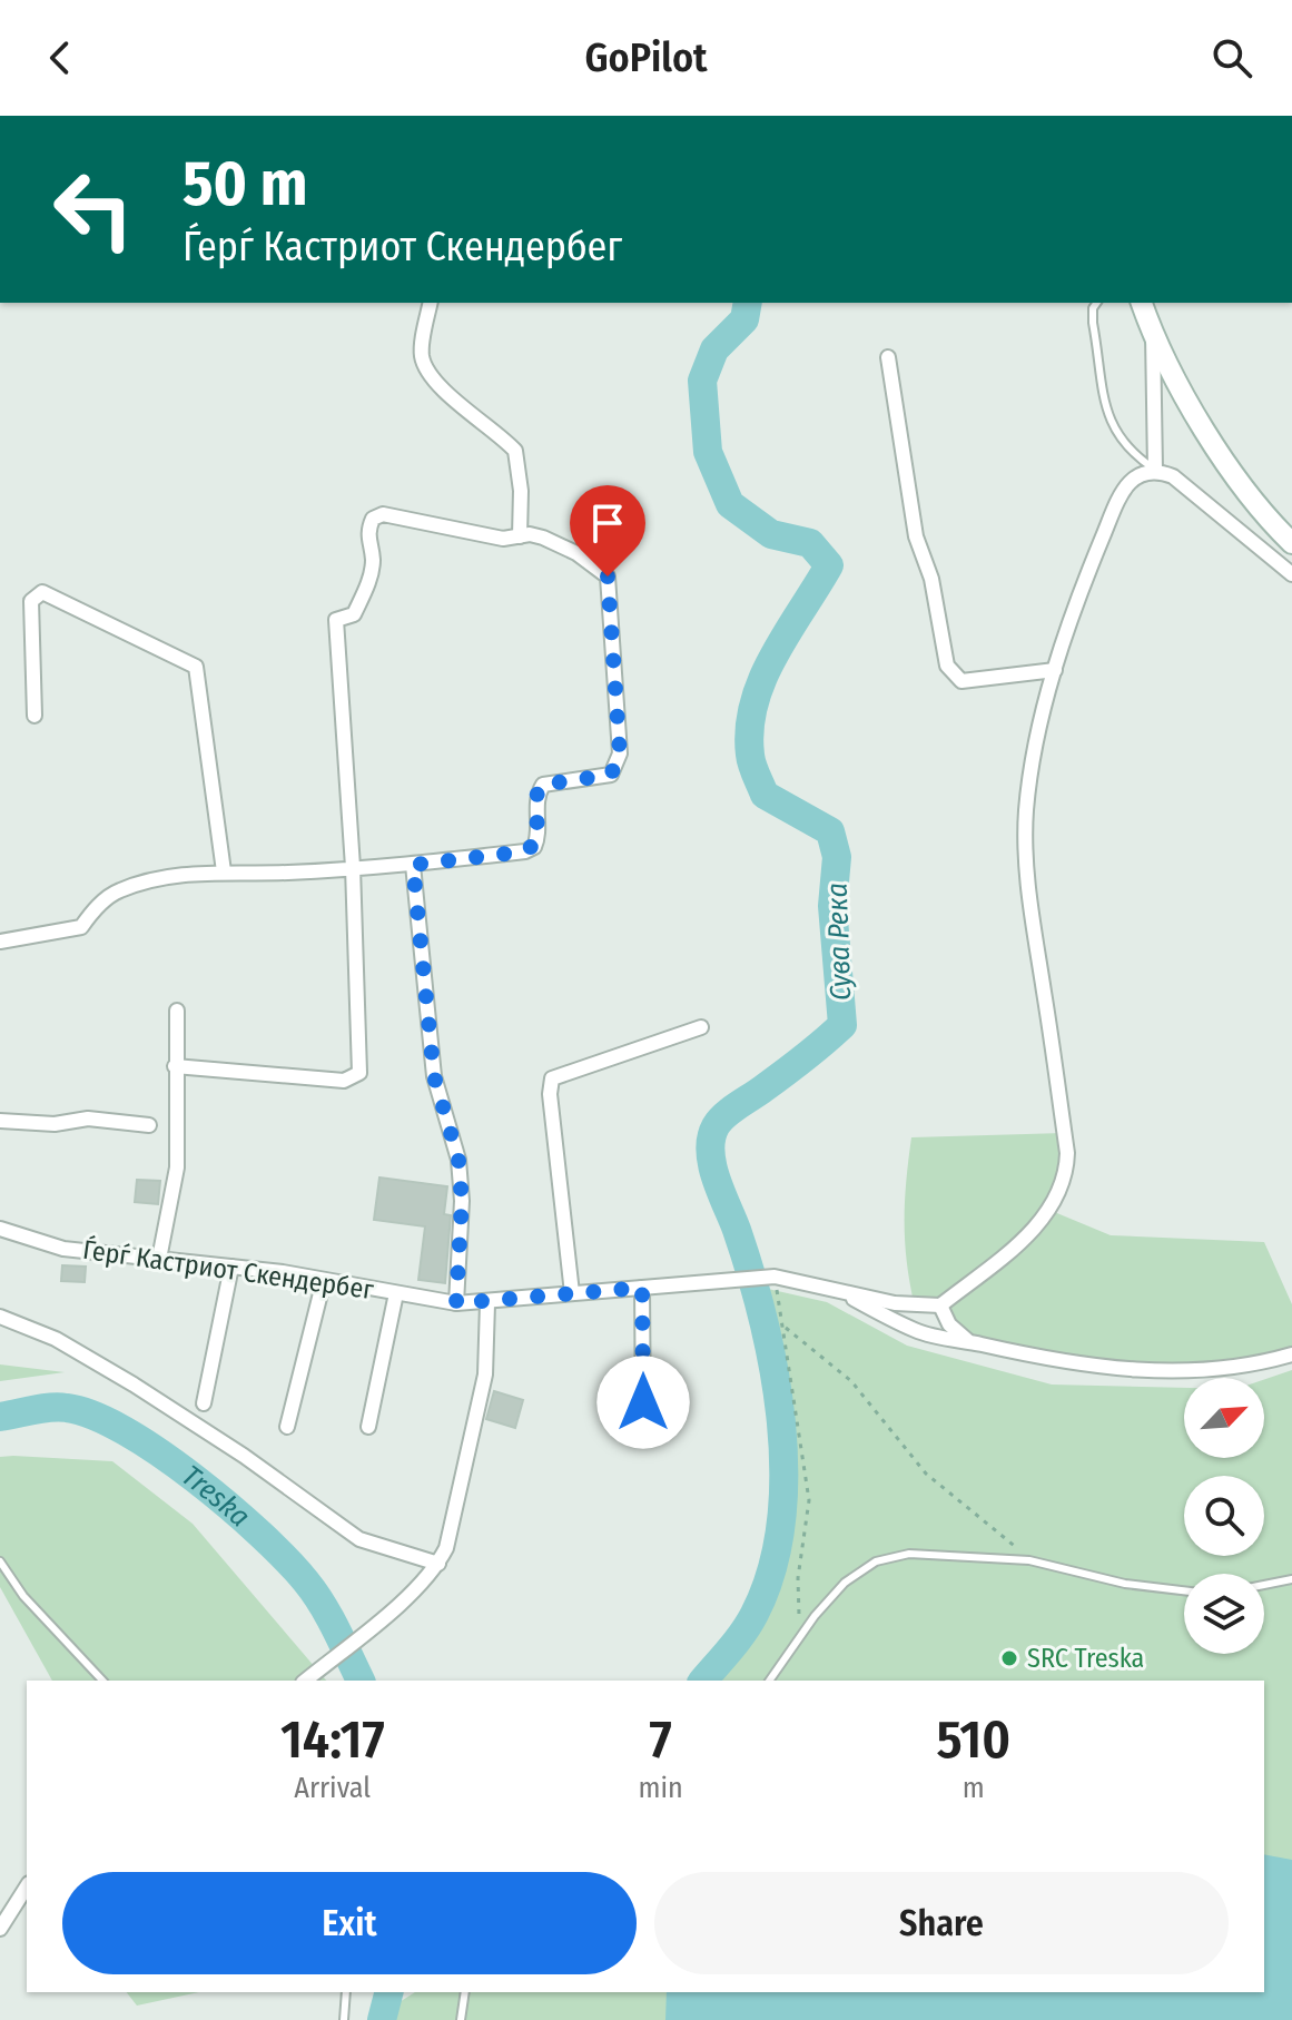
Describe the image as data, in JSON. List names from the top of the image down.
{
  "streets": {
    "street": ["Ѓерѓ Кастриот Скендербег"]
  },
  "water": ["Сува Река", "Treska"],
  "places": ["SRC Treska"],
  "north": "top right",
  "page": {
    "header": "GoPilot",
    "turn": ["50 m", "Ѓерѓ Кастриот Скендербег"],
    "eta": [
      "14:17",
      "Arrival",
      "7",
      "min",
      "510",
      "m"
    ],
    "buttons": ["Exit", "Share"]
  }
}
